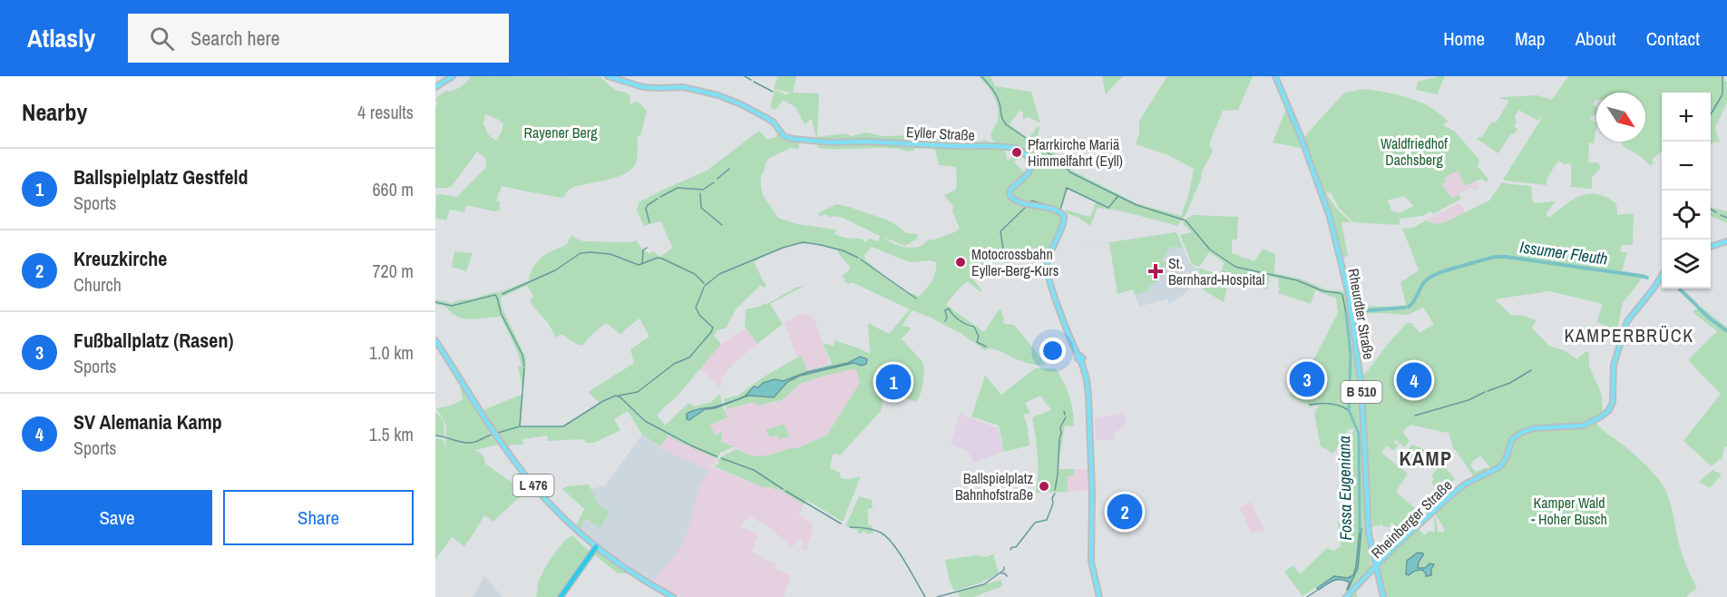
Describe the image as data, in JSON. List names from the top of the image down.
{
  "streets": {
    "main road": [
      "Eyller Straße",
      "Rheurdter Straße",
      "B 510",
      "L 476",
      "Rheinberger Straße"
    ]
  },
  "crossings": [
    ["Rheurdter Straße", "Rheinberger Straße"]
  ],
  "districts": ["KAMPERBRÜCK", "KAMP"],
  "water": ["Issumer Fleuth", "Fossa Eugeniana"],
  "parks": ["Rayener Berg", "Waldfriedhof Dachsberg", "Kamper Wald - Hoher Busch"],
  "places": {
    "other": ["Pfarrkirche Mariä Himmelfahrt (Eyll)", "Motocrossbahn Eyller-Berg-Kurs", "Ballspielplatz Bahnhofstraße"],
    "health": ["St. Bernhard-Hospital"]
  },
  "north": "bottom right",
  "page": {
    "header": "Atlasly",
    "search": "Search here",
    "nav": [
      "Home",
      "Map",
      "About",
      "Contact"
    ],
    "heading": ["Nearby", "4 results"],
    "map_buttons": ["+", "−"],
    "list": [
      {
        "mark": "1",
        "name": "Ballspielplatz Gestfeld",
        "note": "Sports",
        "value": "660 m"
      },
      {
        "mark": "2",
        "name": "Kreuzkirche",
        "note": "Church",
        "value": "720 m"
      },
      {
        "mark": "3",
        "name": "Fußballplatz (Rasen)",
        "note": "Sports",
        "value": "1.0 km"
      },
      {
        "mark": "4",
        "name": "SV Alemania Kamp",
        "note": "Sports",
        "value": "1.5 km"
      }
    ],
    "pins": [
      "3",
      "4",
      "1",
      "2"
    ],
    "buttons": ["Save", "Share"]
  }
}
